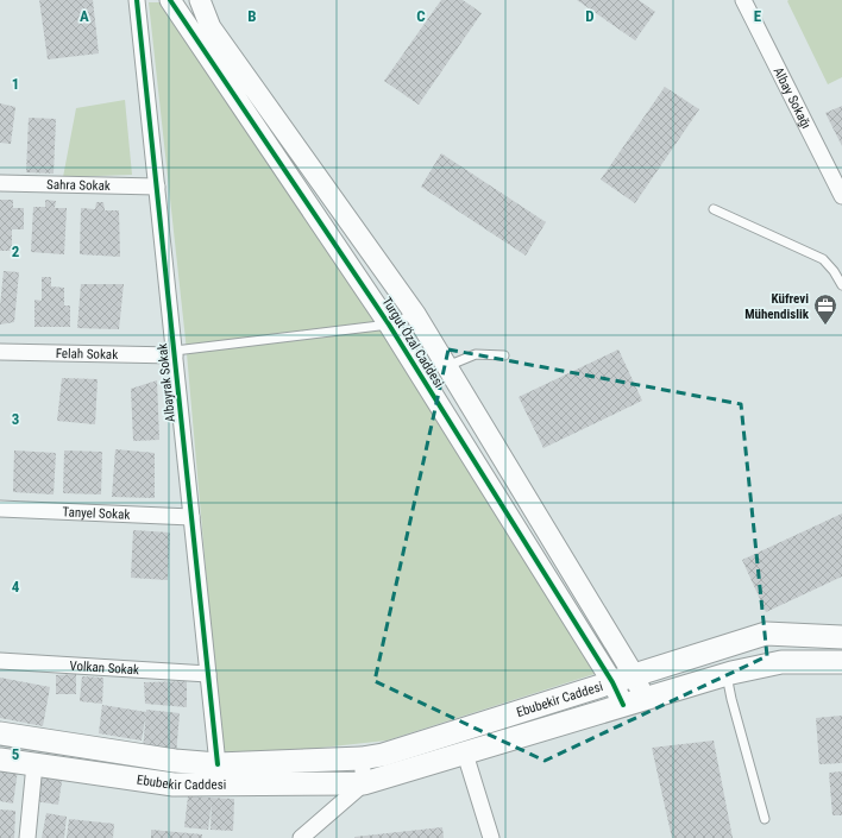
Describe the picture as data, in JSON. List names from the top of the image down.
{
  "streets": {
    "main road": ["Ebubekir Caddesi"],
    "street": [
      "Albay Sokağı",
      "Sahra Sokak",
      "Turgut Özal Caddesi",
      "Felah Sokak",
      "Albayrak Sokak",
      "Tanyel Sokak",
      "Volkan Sokak"
    ]
  },
  "crossings": [
    ["Sahra Sokak", "Albayrak Sokak"],
    ["Turgut Özal Caddesi", "Ebubekir Caddesi"],
    ["Felah Sokak", "Albayrak Sokak"],
    ["Albayrak Sokak", "Tanyel Sokak"],
    ["Albayrak Sokak", "Volkan Sokak"],
    ["Albayrak Sokak", "Ebubekir Caddesi"]
  ],
  "places": {
    "office": ["Küfrevi Mühendislik"]
  },
  "grid": {
    "columns": [
      "A",
      "B",
      "C",
      "D",
      "E"
    ],
    "rows": [
      "1",
      "2",
      "3",
      "4",
      "5"
    ]
  }
}
